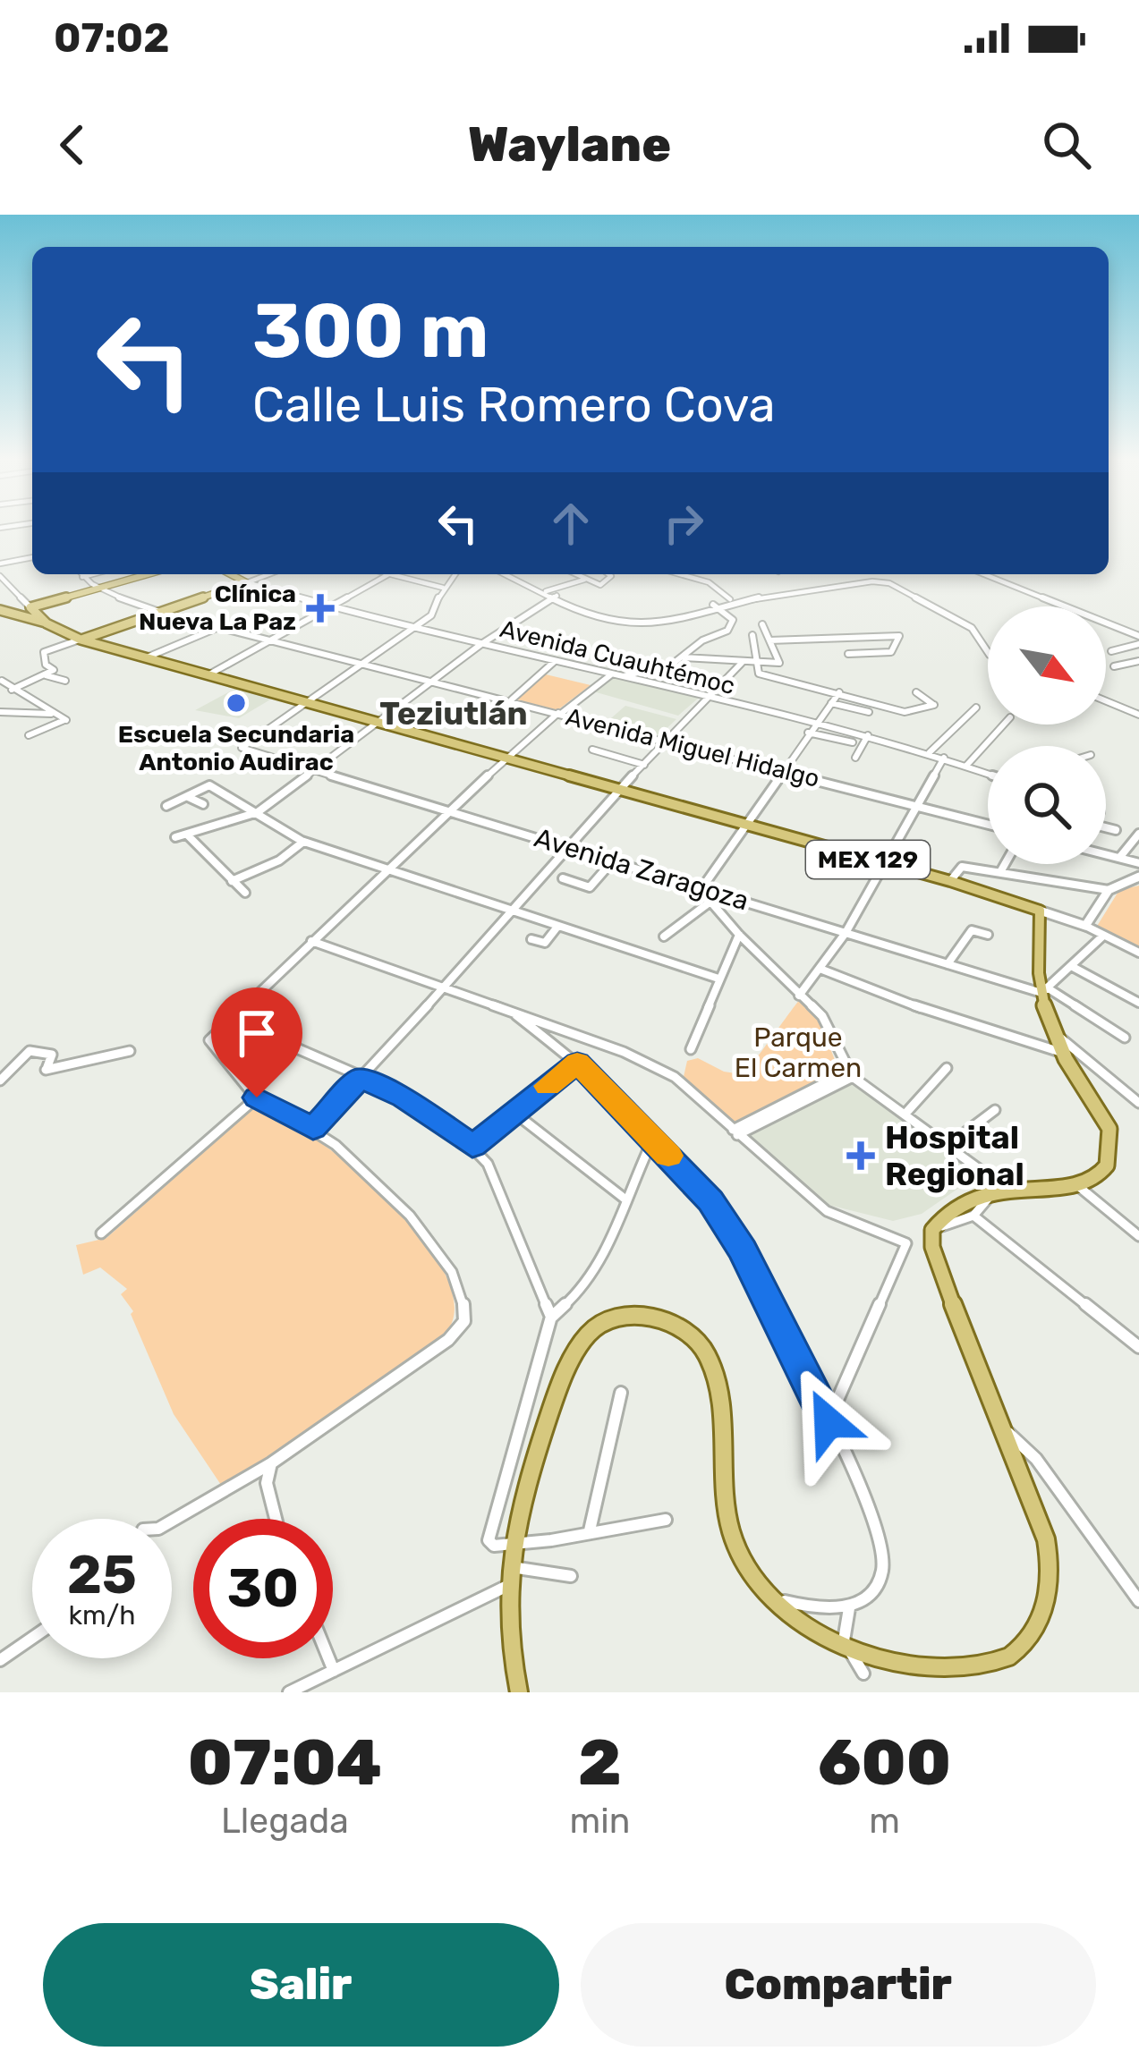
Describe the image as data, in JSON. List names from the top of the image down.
{
  "streets": {
    "main road": ["Avenida Cuauhtémoc", "MEX 129"],
    "street": ["Avenida Miguel Hidalgo", "Avenida Zaragoza"]
  },
  "crossings": [
    ["MEX 129", "Avenida Zaragoza"]
  ],
  "districts": ["Teziutlán"],
  "parks": ["Parque El Carmen"],
  "places": {
    "health": ["Clínica Nueva La Paz", "Hospital Regional"],
    "other": ["Escuela Secundaria Antonio Audirac"]
  },
  "north": "bottom right",
  "page": {
    "status": "07:02",
    "header": "Waylane",
    "turn": ["300 m", "Calle Luis Romero Cova"],
    "speed": "25 km/h",
    "limit": "30",
    "eta": [
      "07:04",
      "Llegada",
      "2",
      "min",
      "600",
      "m"
    ],
    "buttons": ["Salir", "Compartir"]
  }
}
